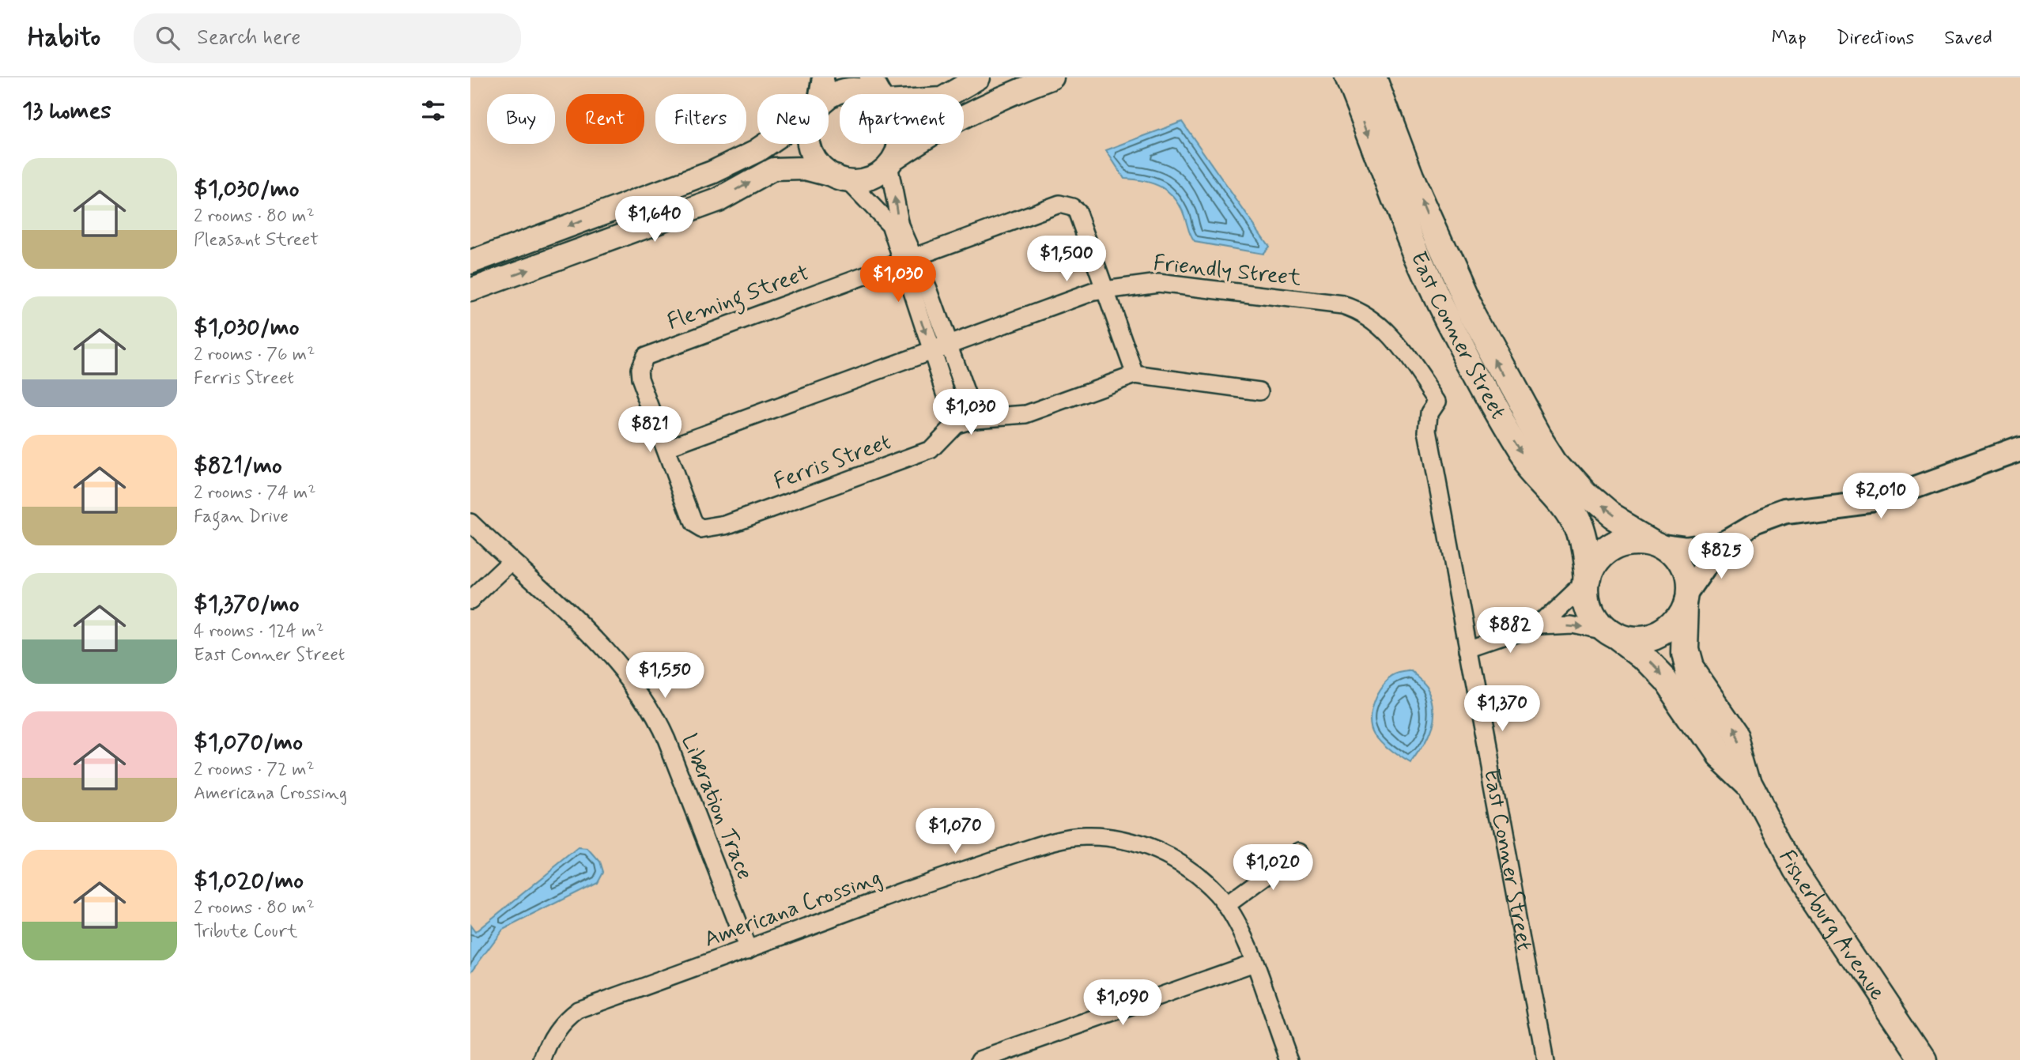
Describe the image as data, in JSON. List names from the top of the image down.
{
  "streets": {
    "main road": ["East Conner Street", "Fisherburg Avenue"],
    "street": [
      "Friendly Street",
      "Fleming Street",
      "Ferris Street",
      "Liberation Trace",
      "Americana Crossing"
    ]
  },
  "crossings": [
    ["Friendly Street", "Fleming Street"],
    ["Friendly Street", "East Conner Street"],
    ["Friendly Street", "Ferris Street"],
    ["Fleming Street", "Ferris Street"],
    ["East Conner Street", "Fisherburg Avenue"],
    ["Liberation Trace", "Americana Crossing"]
  ],
  "page": {
    "header": "Habito",
    "search": "Search here",
    "nav": ["Map", "Directions", "Saved"],
    "heading": "13 homes",
    "chip": [
      "Buy",
      "Rent",
      "Filters",
      "New",
      "Apartment"
    ],
    "list": [
      {
        "name": "$1,030/mo",
        "note": "2 rooms · 80 m² · Pleasant Street"
      },
      {
        "name": "$1,030/mo",
        "note": "2 rooms · 76 m² · Ferris Street"
      },
      {
        "name": "$821/mo",
        "note": "2 rooms · 74 m² · Fagan Drive"
      },
      {
        "name": "$1,370/mo",
        "note": "4 rooms · 124 m² · East Conner Street"
      },
      {
        "name": "$1,070/mo",
        "note": "2 rooms · 72 m² · Americana Crossing"
      },
      {
        "name": "$1,020/mo",
        "note": "2 rooms · 80 m² · Tribute Court"
      }
    ],
    "price": [
      "$1,640",
      "$1,500",
      "$1,030",
      "$1,030",
      "$821",
      "$2,010",
      "$825",
      "$882",
      "$1,550",
      "$1,370",
      "$1,070",
      "$1,020",
      "$1,090"
    ]
  }
}
